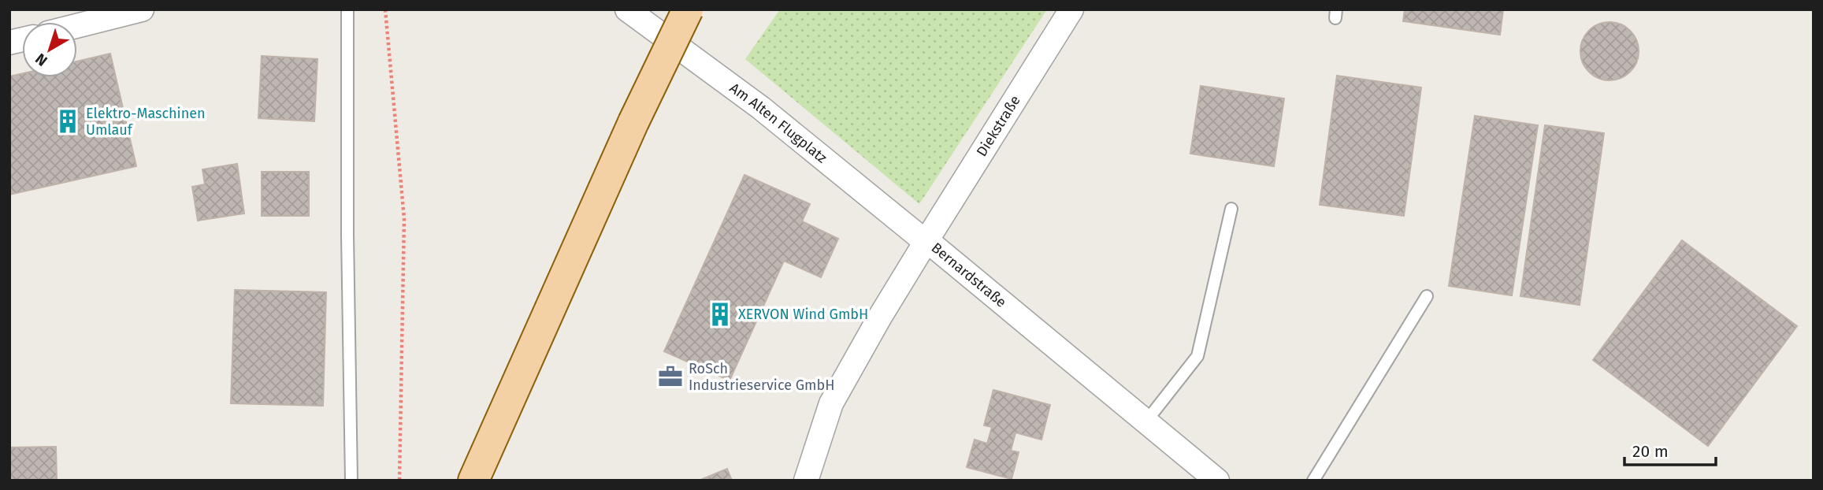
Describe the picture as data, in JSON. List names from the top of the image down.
{
  "streets": {
    "street": ["Am Alten Flugplatz", "Diekstraße", "Bernardstraße"]
  },
  "crossings": [
    ["Am Alten Flugplatz", "Diekstraße"],
    ["Am Alten Flugplatz", "Bernardstraße"],
    ["Diekstraße", "Bernardstraße"]
  ],
  "places": {
    "building": ["Elektro-Maschinen Umlauf", "XERVON Wind GmbH"],
    "office": ["RoSch Industrieservice GmbH"]
  },
  "scale_bar": "20 m",
  "north": "bottom left"
}
